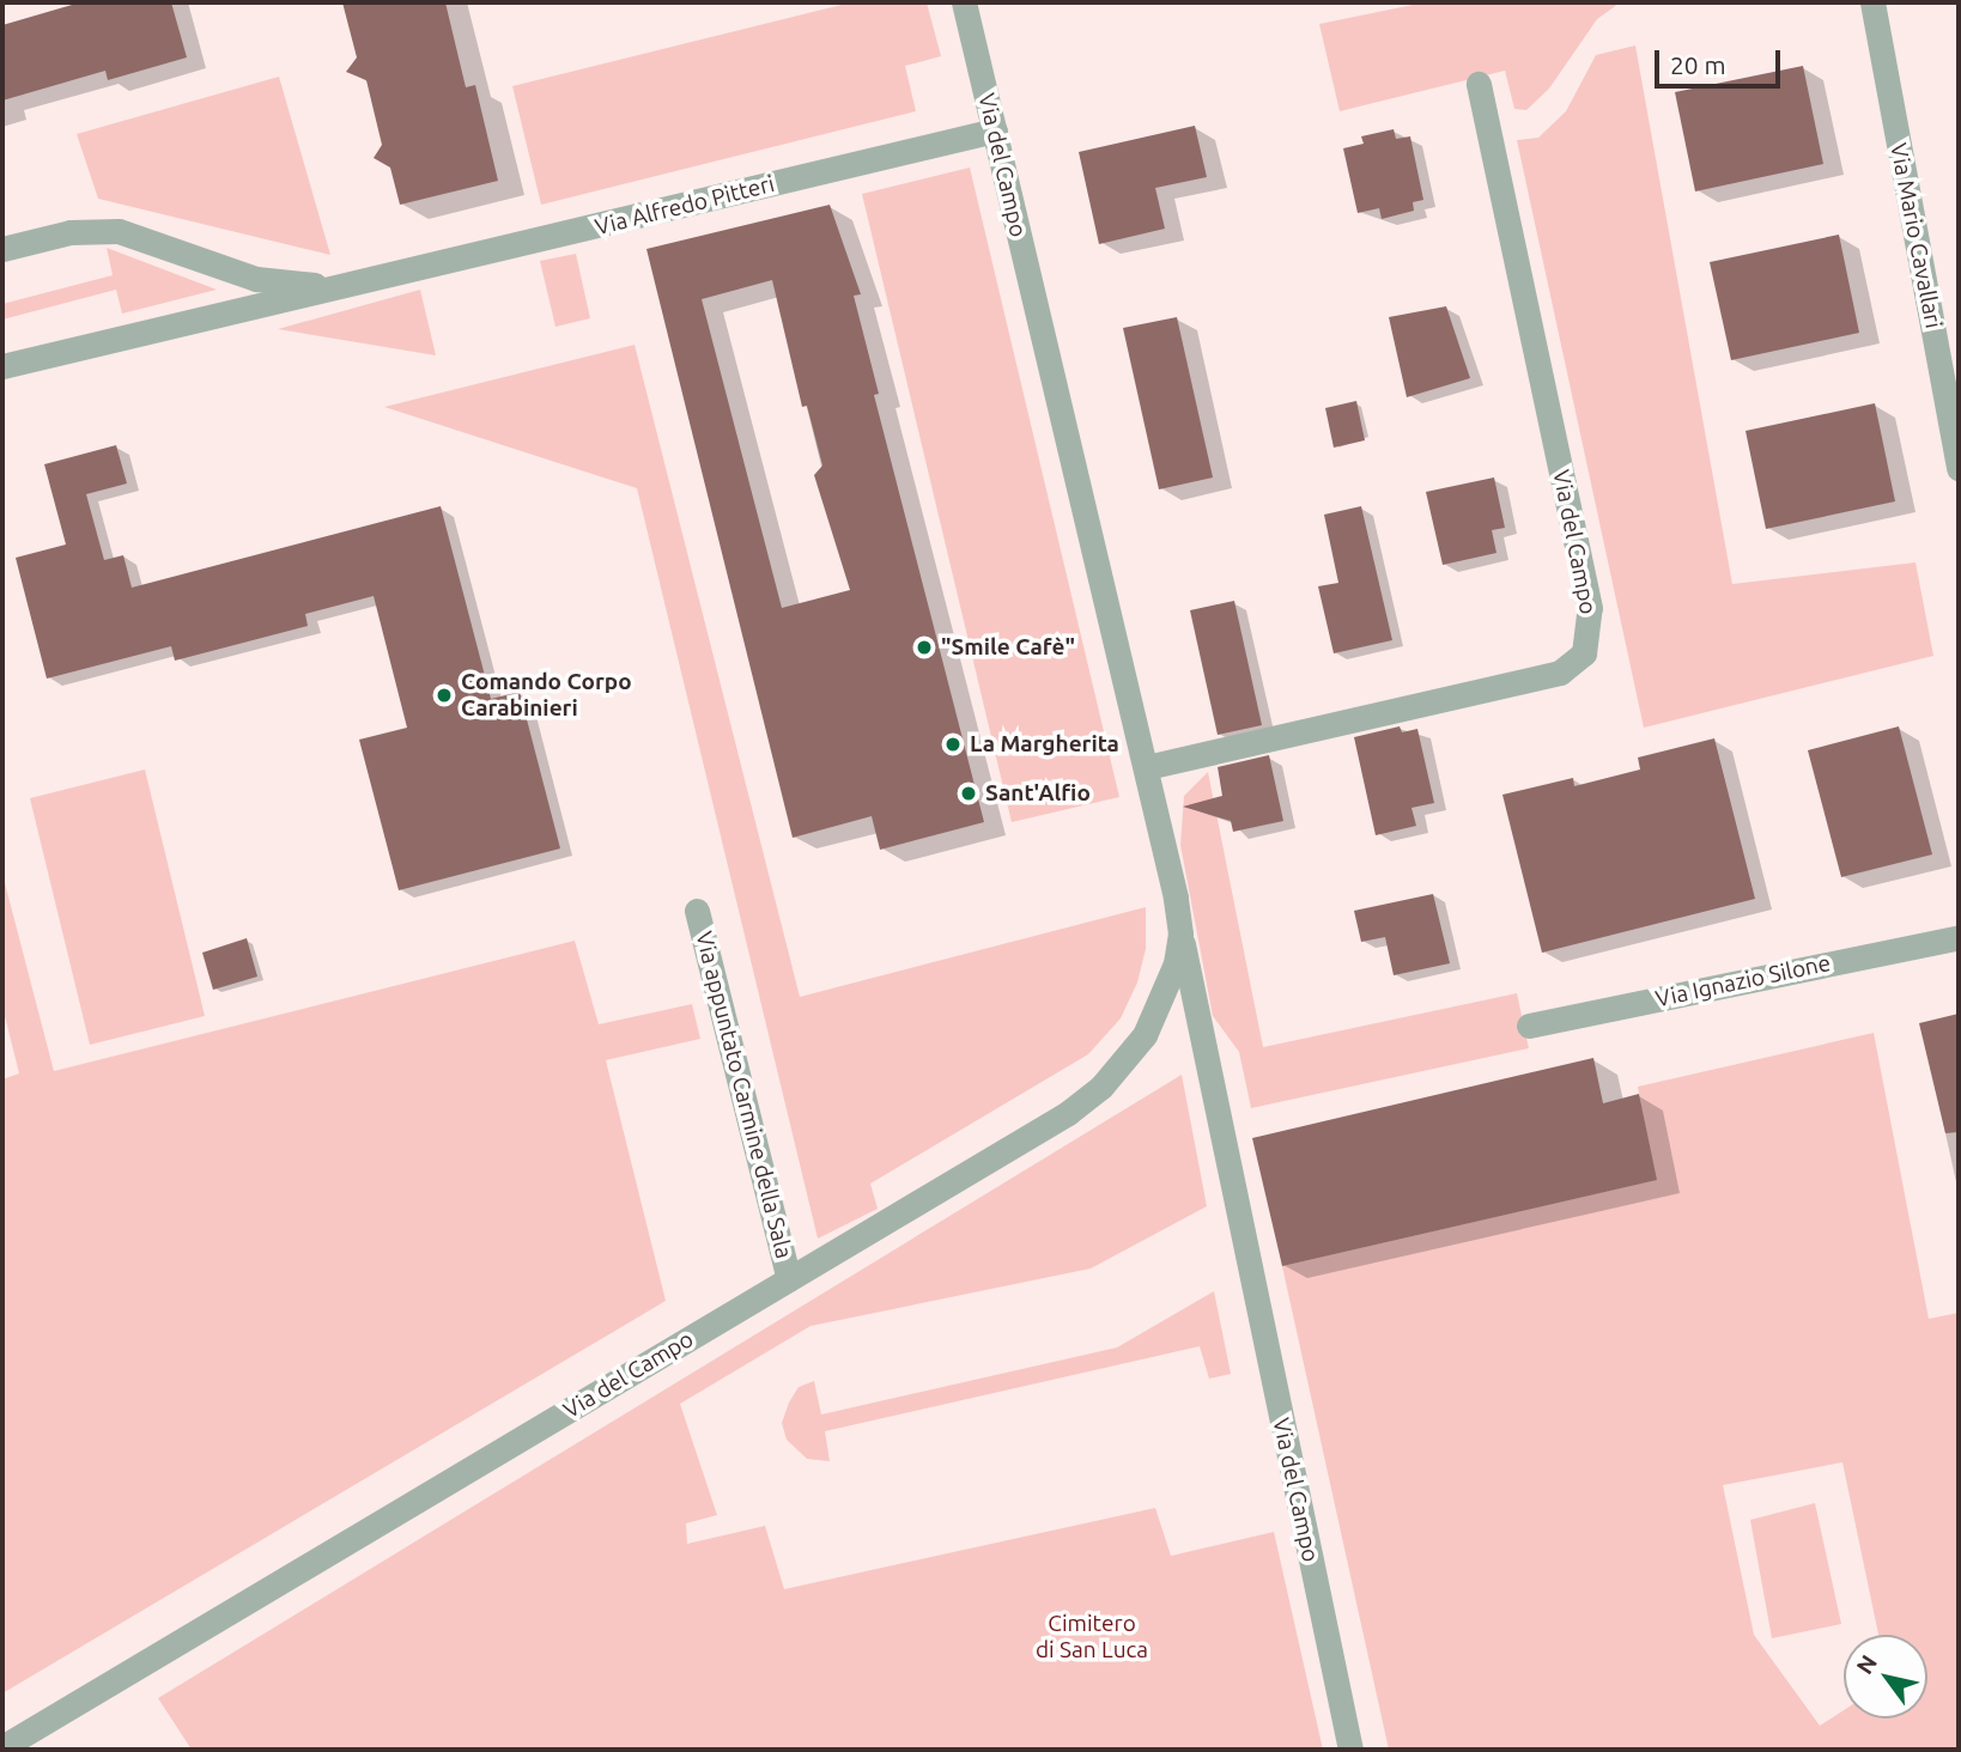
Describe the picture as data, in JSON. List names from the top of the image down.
{
  "streets": {
    "street": [
      "Via del Campo",
      "Via Alfredo Pitteri",
      "Via Mario Cavallari",
      "Via Ignazio Silone",
      "Via appuntato Carmine della Sala"
    ]
  },
  "crossings": [
    ["Via del Campo", "Via Alfredo Pitteri"],
    ["Via del Campo", "Via appuntato Carmine della Sala"]
  ],
  "parks": ["Cimitero di San Luca"],
  "places": [
    "\"Smile Cafè\"",
    "Comando Corpo Carabinieri",
    "La Margherita",
    "Sant'Alfio"
  ],
  "scale_bar": "20 m",
  "north": "top left"
}
